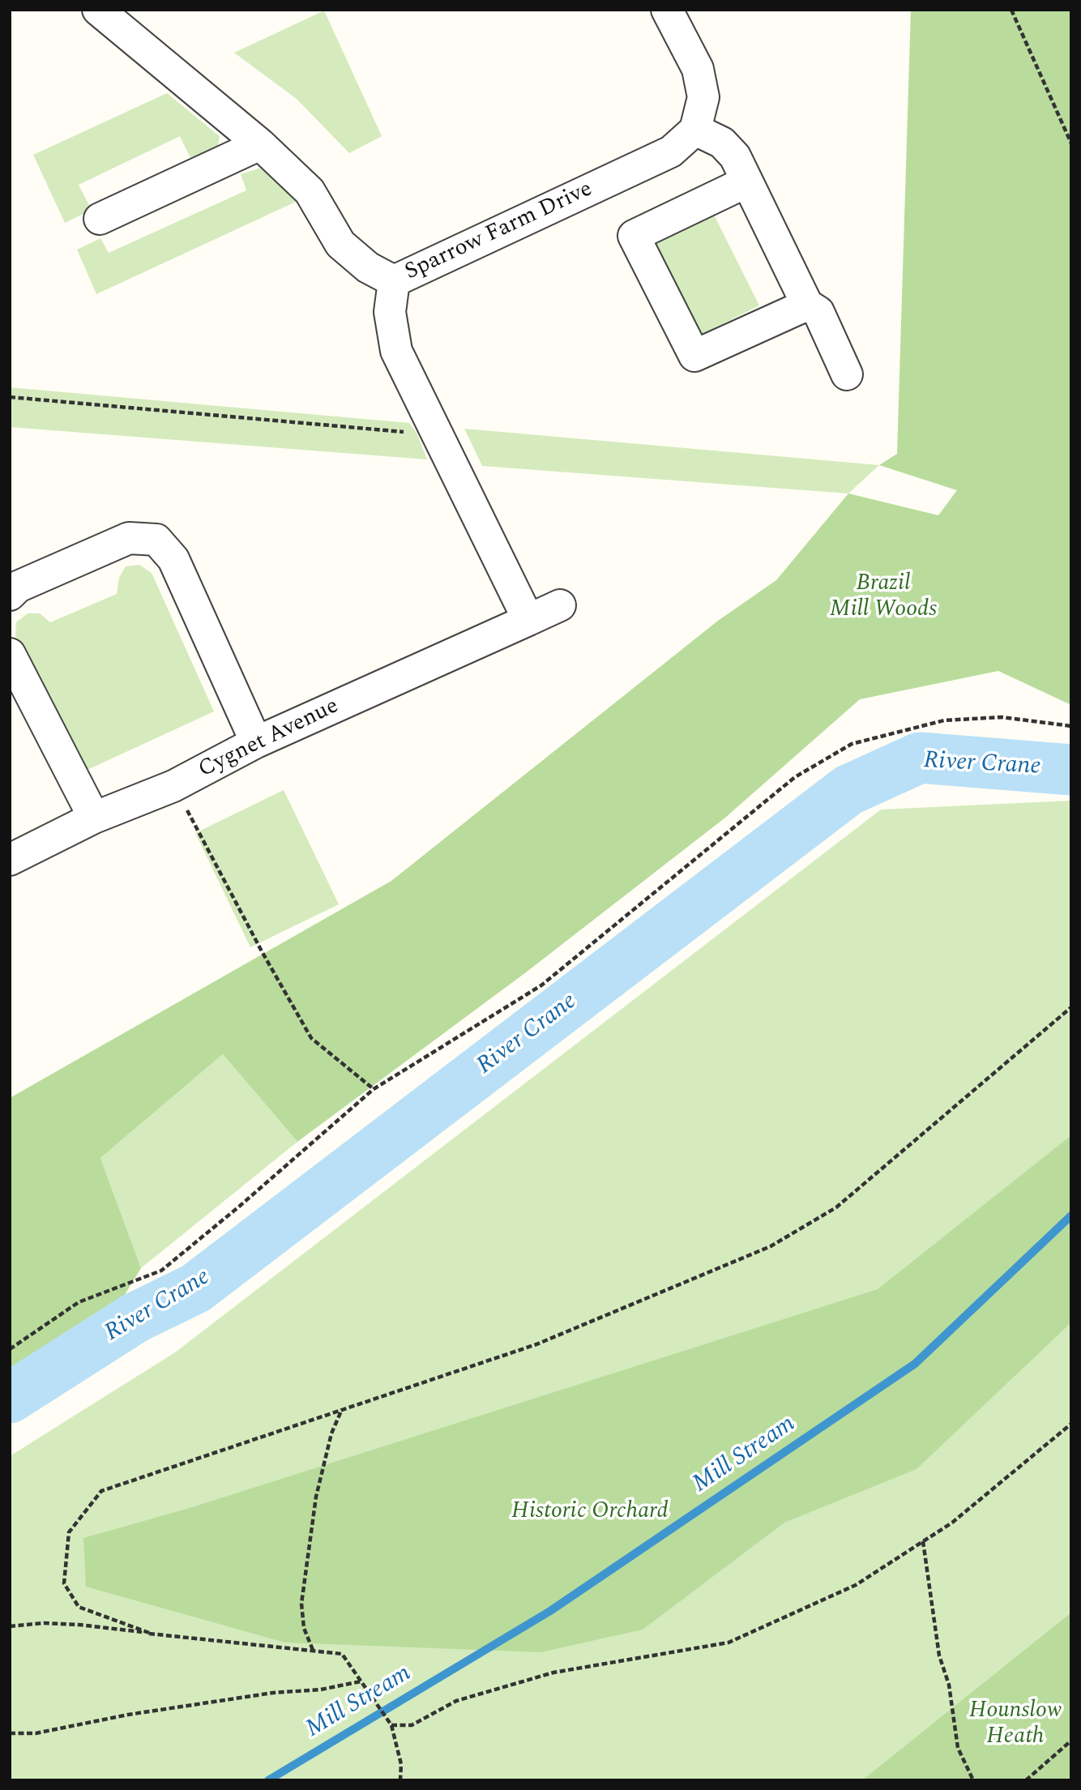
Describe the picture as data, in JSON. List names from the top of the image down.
{
  "streets": {
    "street": ["Sparrow Farm Drive", "Cygnet Avenue"]
  },
  "water": ["River Crane", "Mill Stream"],
  "parks": ["Brazil Mill Woods", "Historic Orchard", "Hounslow Heath"]
}
